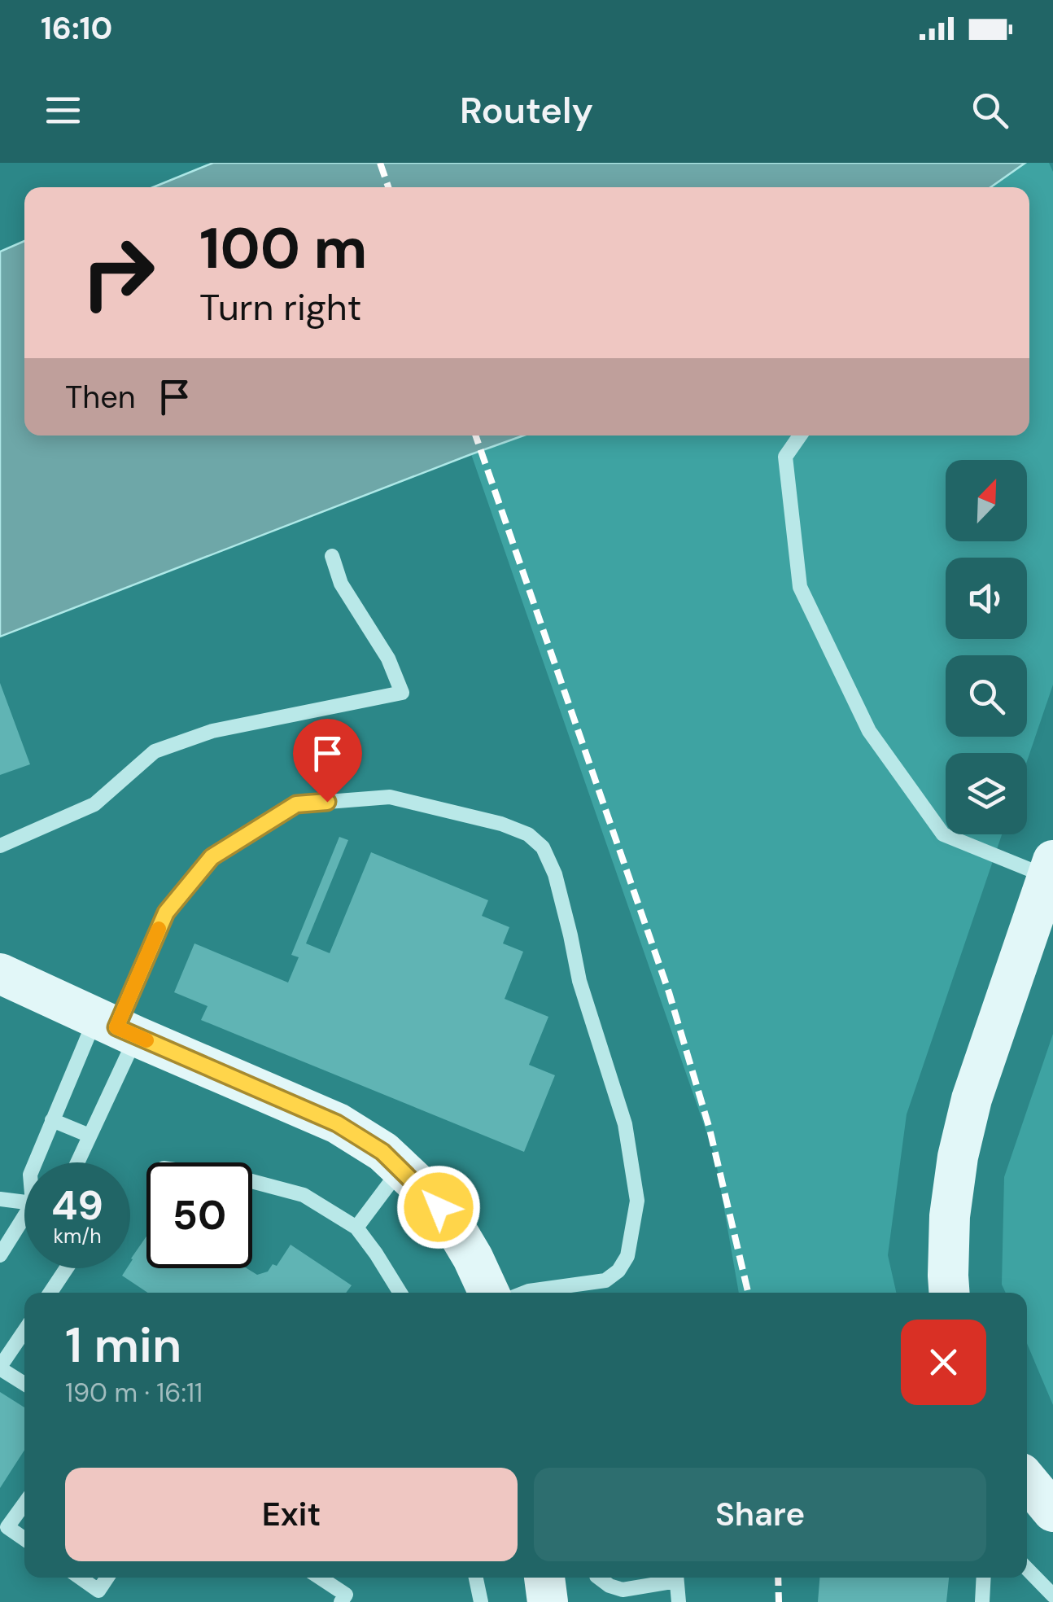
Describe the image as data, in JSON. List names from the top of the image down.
{
  "north": "top right",
  "page": {
    "status": "16:10",
    "header": "Routely",
    "turn": ["100 m", "Turn right"],
    "then": "Then",
    "speed": "49 km/h",
    "limit": "50",
    "heading": ["1 min", "190 m · 16:11"],
    "buttons": ["Exit", "Share"]
  }
}
